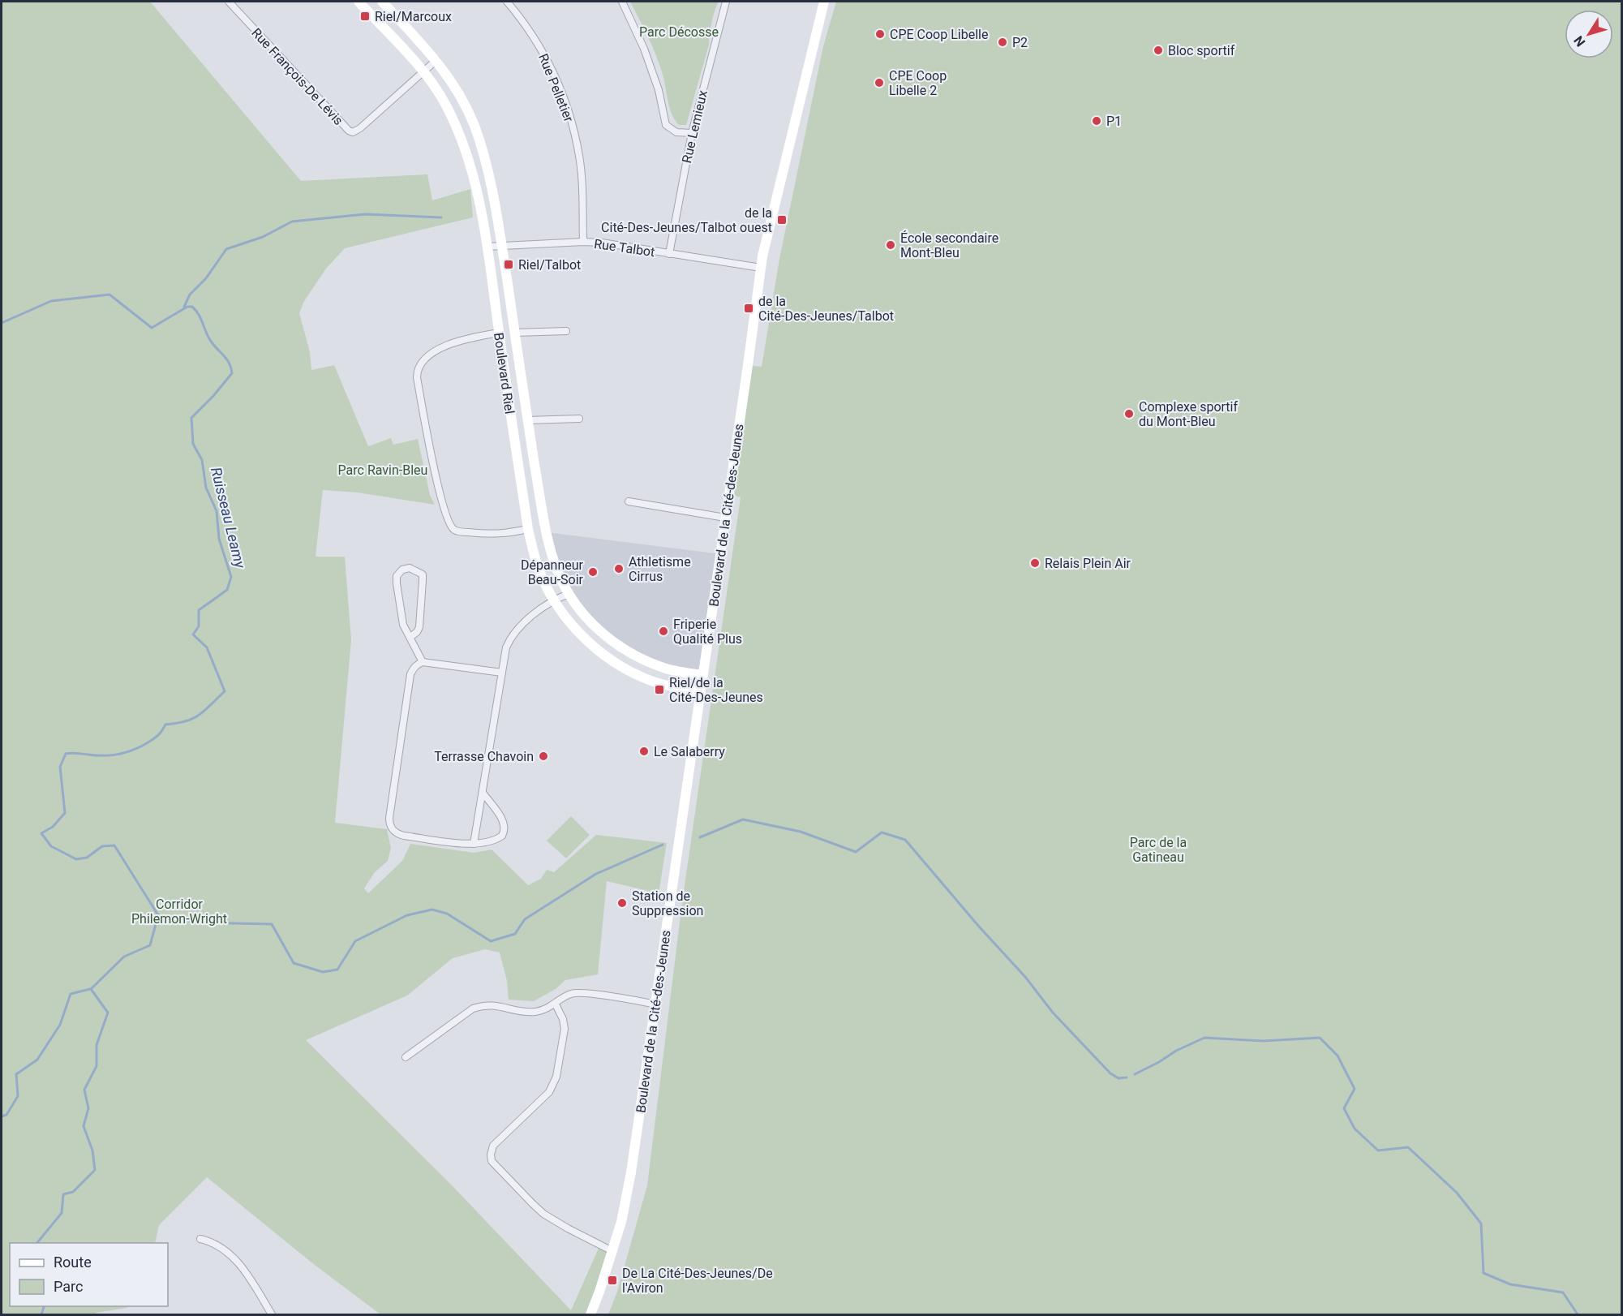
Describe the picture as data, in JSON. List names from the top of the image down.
{
  "streets": {
    "street": [
      "Rue François-De Lévis",
      "Rue Pelletier",
      "Rue Lemieux",
      "Rue Talbot",
      "Boulevard Riel",
      "Boulevard de la Cité-des-Jeunes"
    ]
  },
  "crossings": [
    ["Rue François-De Lévis", "Boulevard Riel"],
    ["Rue Pelletier", "Rue Talbot"],
    ["Rue Lemieux", "Rue Talbot"],
    ["Rue Talbot", "Boulevard Riel"],
    ["Rue Talbot", "Boulevard de la Cité-des-Jeunes"],
    ["Boulevard Riel", "Boulevard de la Cité-des-Jeunes"]
  ],
  "water": ["Ruisseau Leamy"],
  "parks": [
    "Parc Décosse",
    "Parc Ravin-Bleu",
    "Parc de la Gatineau",
    "Corridor Philemon-Wright"
  ],
  "places": {
    "transit": [
      "Riel/Marcoux",
      "de la Cité-Des-Jeunes/Talbot ouest",
      "Riel/Talbot",
      "de la Cité-Des-Jeunes/Talbot",
      "Riel/de la Cité-Des-Jeunes",
      "De La Cité-Des-Jeunes/De l'Aviron"
    ],
    "other": [
      "CPE Coop Libelle",
      "P2",
      "Bloc sportif",
      "CPE Coop Libelle 2",
      "P1",
      "École secondaire Mont-Bleu",
      "Complexe sportif du Mont-Bleu",
      "Relais Plein Air",
      "Athletisme Cirrus",
      "Dépanneur Beau-Soir",
      "Friperie Qualité Plus",
      "Le Salaberry",
      "Terrasse Chavoin",
      "Station de Suppression"
    ]
  },
  "legend": ["Route", "Parc"],
  "north": "bottom left"
}
